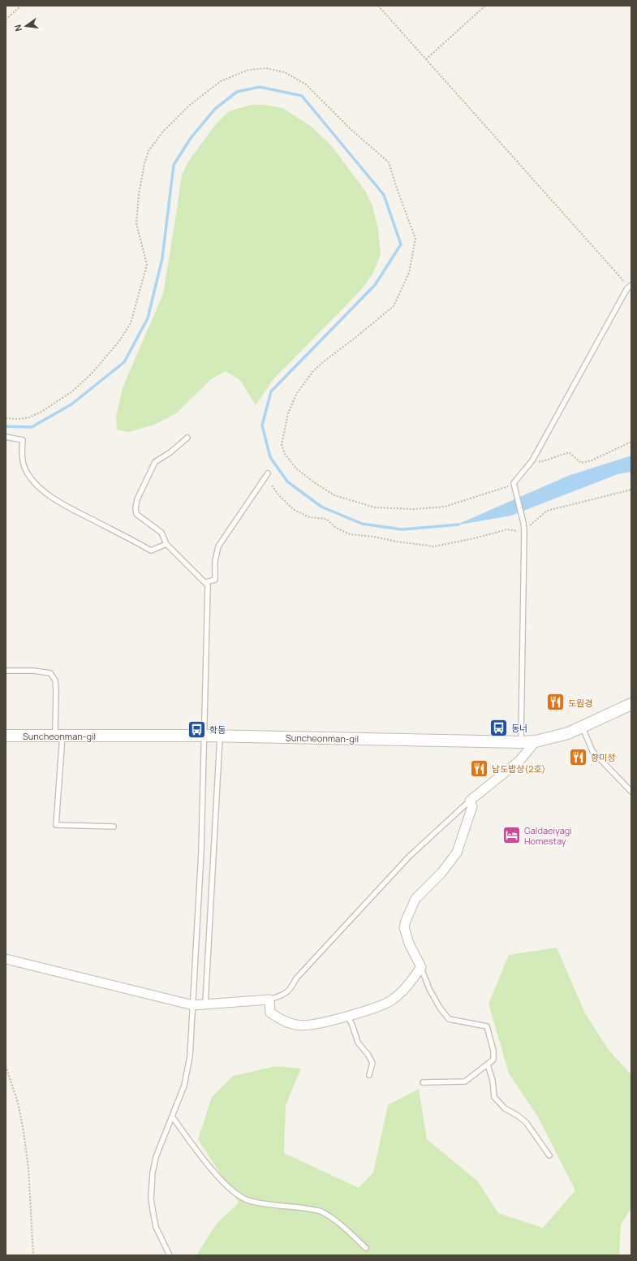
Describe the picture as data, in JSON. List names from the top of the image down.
{
  "streets": {
    "street": ["Suncheonman-gil"]
  },
  "places": {
    "restaurant": ["도원경", "향미정", "남도밥상(2호)"],
    "bus stop": ["동너", "학동"],
    "hotel": ["Galdaeiyagi Homestay"]
  },
  "north": "left"
}
